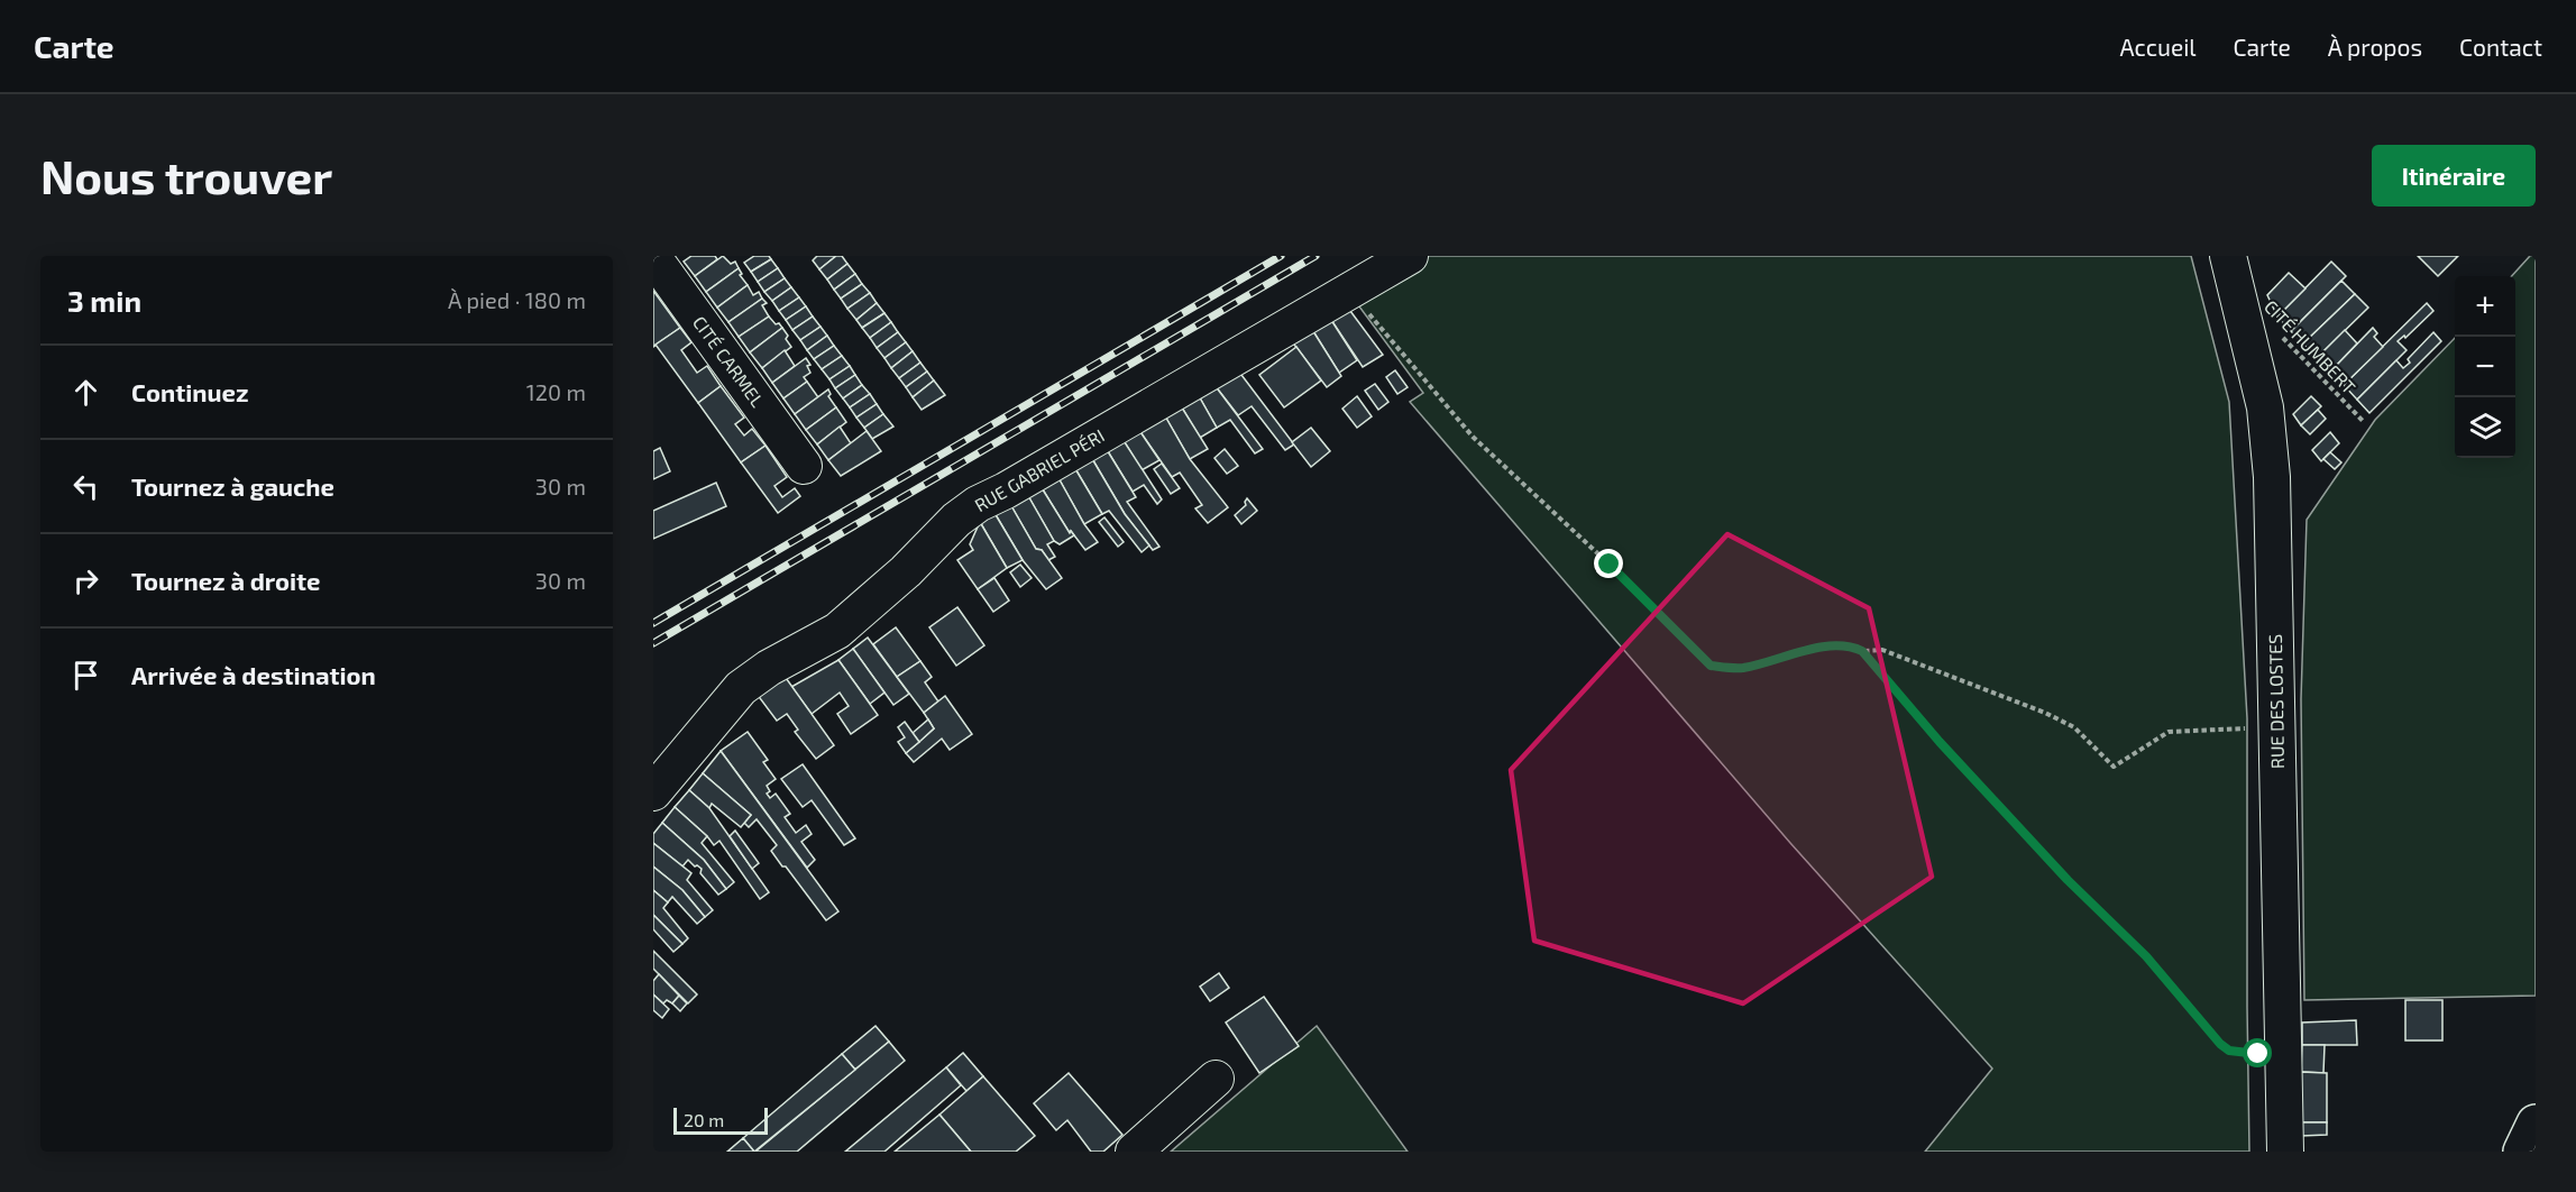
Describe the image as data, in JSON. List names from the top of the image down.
{
  "streets": {
    "street": ["CITÉ CARMEL", "RUE GABRIEL PÉRI", "RUE DES LOSTES"],
    "path": ["CITÉ HUMBERT"]
  },
  "scale_bar": "20 m",
  "page": {
    "header": "Carte",
    "nav": [
      "Accueil",
      "Carte",
      "À propos",
      "Contact"
    ],
    "buttons": "Itinéraire",
    "title": "Nous trouver",
    "heading": ["3 min", "À pied · 180 m"],
    "map_buttons": ["+", "−"],
    "list": [
      ["Continuez", "120 m"],
      ["Tournez à gauche", "30 m"],
      ["Tournez à droite", "30 m"],
      "Arrivée à destination"
    ],
    "scale": "20 m"
  }
}
